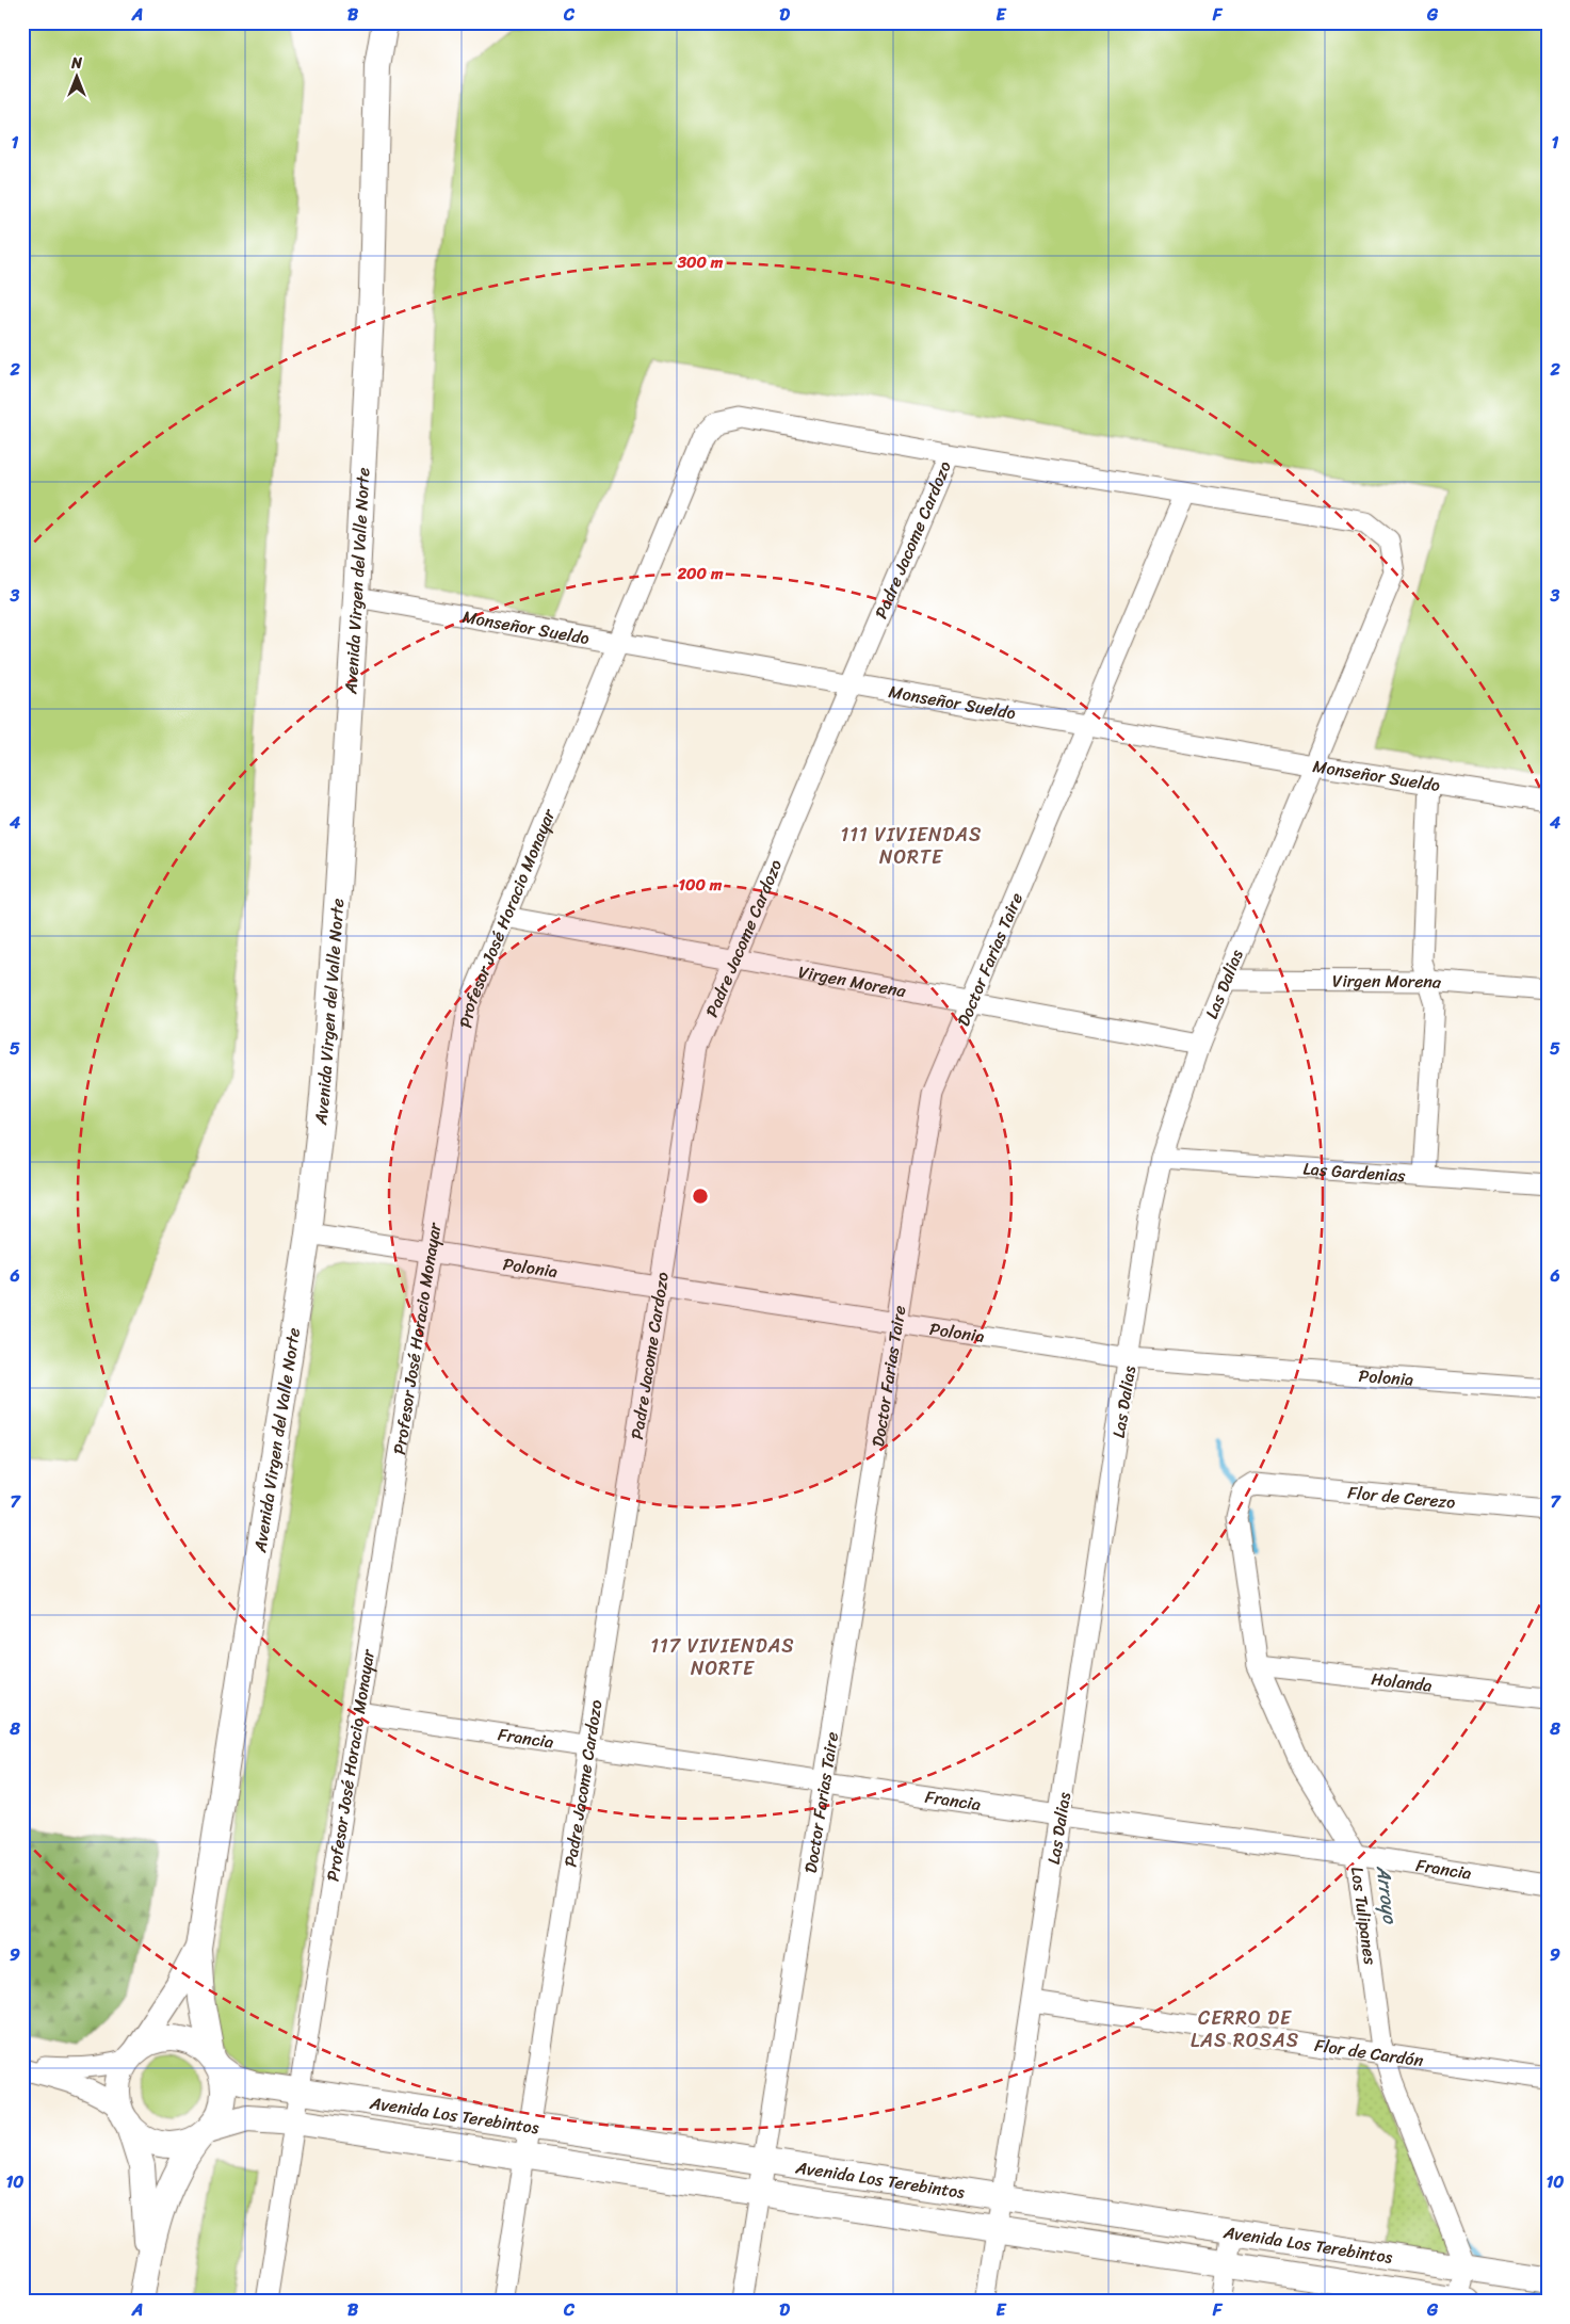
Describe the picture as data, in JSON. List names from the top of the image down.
{
  "streets": {
    "main road": ["Avenida Virgen del Valle Norte", "Avenida Los Terebintos"],
    "street": [
      "Padre Jacome Cardozo",
      "Monseñor Sueldo",
      "Profesor José Horacio Monayar",
      "Doctor Farias Taire",
      "Virgen Morena",
      "Las Dalias",
      "Las Gardenias",
      "Polonia",
      "Flor de Cerezo",
      "Holanda",
      "Francia",
      "Los Tulipanes",
      "Flor de Cardón"
    ]
  },
  "crossings": [
    ["Padre Jacome Cardozo", "Monseñor Sueldo"],
    ["Padre Jacome Cardozo", "Profesor José Horacio Monayar"],
    ["Padre Jacome Cardozo", "Virgen Morena"],
    ["Padre Jacome Cardozo", "Polonia"],
    ["Padre Jacome Cardozo", "Francia"],
    ["Padre Jacome Cardozo", "Avenida Los Terebintos"],
    ["Avenida Virgen del Valle Norte", "Monseñor Sueldo"],
    ["Avenida Virgen del Valle Norte", "Polonia"],
    ["Avenida Virgen del Valle Norte", "Avenida Los Terebintos"],
    ["Monseñor Sueldo", "Profesor José Horacio Monayar"],
    ["Monseñor Sueldo", "Doctor Farias Taire"],
    ["Monseñor Sueldo", "Las Dalias"],
    ["Profesor José Horacio Monayar", "Virgen Morena"],
    ["Profesor José Horacio Monayar", "Polonia"],
    ["Profesor José Horacio Monayar", "Francia"],
    ["Profesor José Horacio Monayar", "Avenida Los Terebintos"],
    ["Doctor Farias Taire", "Virgen Morena"],
    ["Doctor Farias Taire", "Las Dalias"],
    ["Doctor Farias Taire", "Polonia"],
    ["Doctor Farias Taire", "Francia"],
    ["Doctor Farias Taire", "Avenida Los Terebintos"],
    ["Virgen Morena", "Las Dalias"],
    ["Las Dalias", "Las Gardenias"],
    ["Las Dalias", "Polonia"],
    ["Las Dalias", "Francia"],
    ["Las Dalias", "Flor de Cardón"],
    ["Las Dalias", "Avenida Los Terebintos"],
    ["Flor de Cerezo", "Los Tulipanes"],
    ["Holanda", "Los Tulipanes"],
    ["Francia", "Los Tulipanes"],
    ["Los Tulipanes", "Flor de Cardón"],
    ["Los Tulipanes", "Avenida Los Terebintos"]
  ],
  "districts": ["111 VIVIENDAS NORTE", "117 VIVIENDAS NORTE", "CERRO DE LAS ROSAS"],
  "water": ["Arroyo"],
  "north": "top",
  "grid": {
    "columns": [
      "A",
      "B",
      "C",
      "D",
      "E",
      "F",
      "G"
    ],
    "rows": [
      "1",
      "2",
      "3",
      "4",
      "5",
      "6",
      "7",
      "8",
      "9",
      "10"
    ]
  },
  "rings": ["300 m", "200 m", "100 m"]
}
